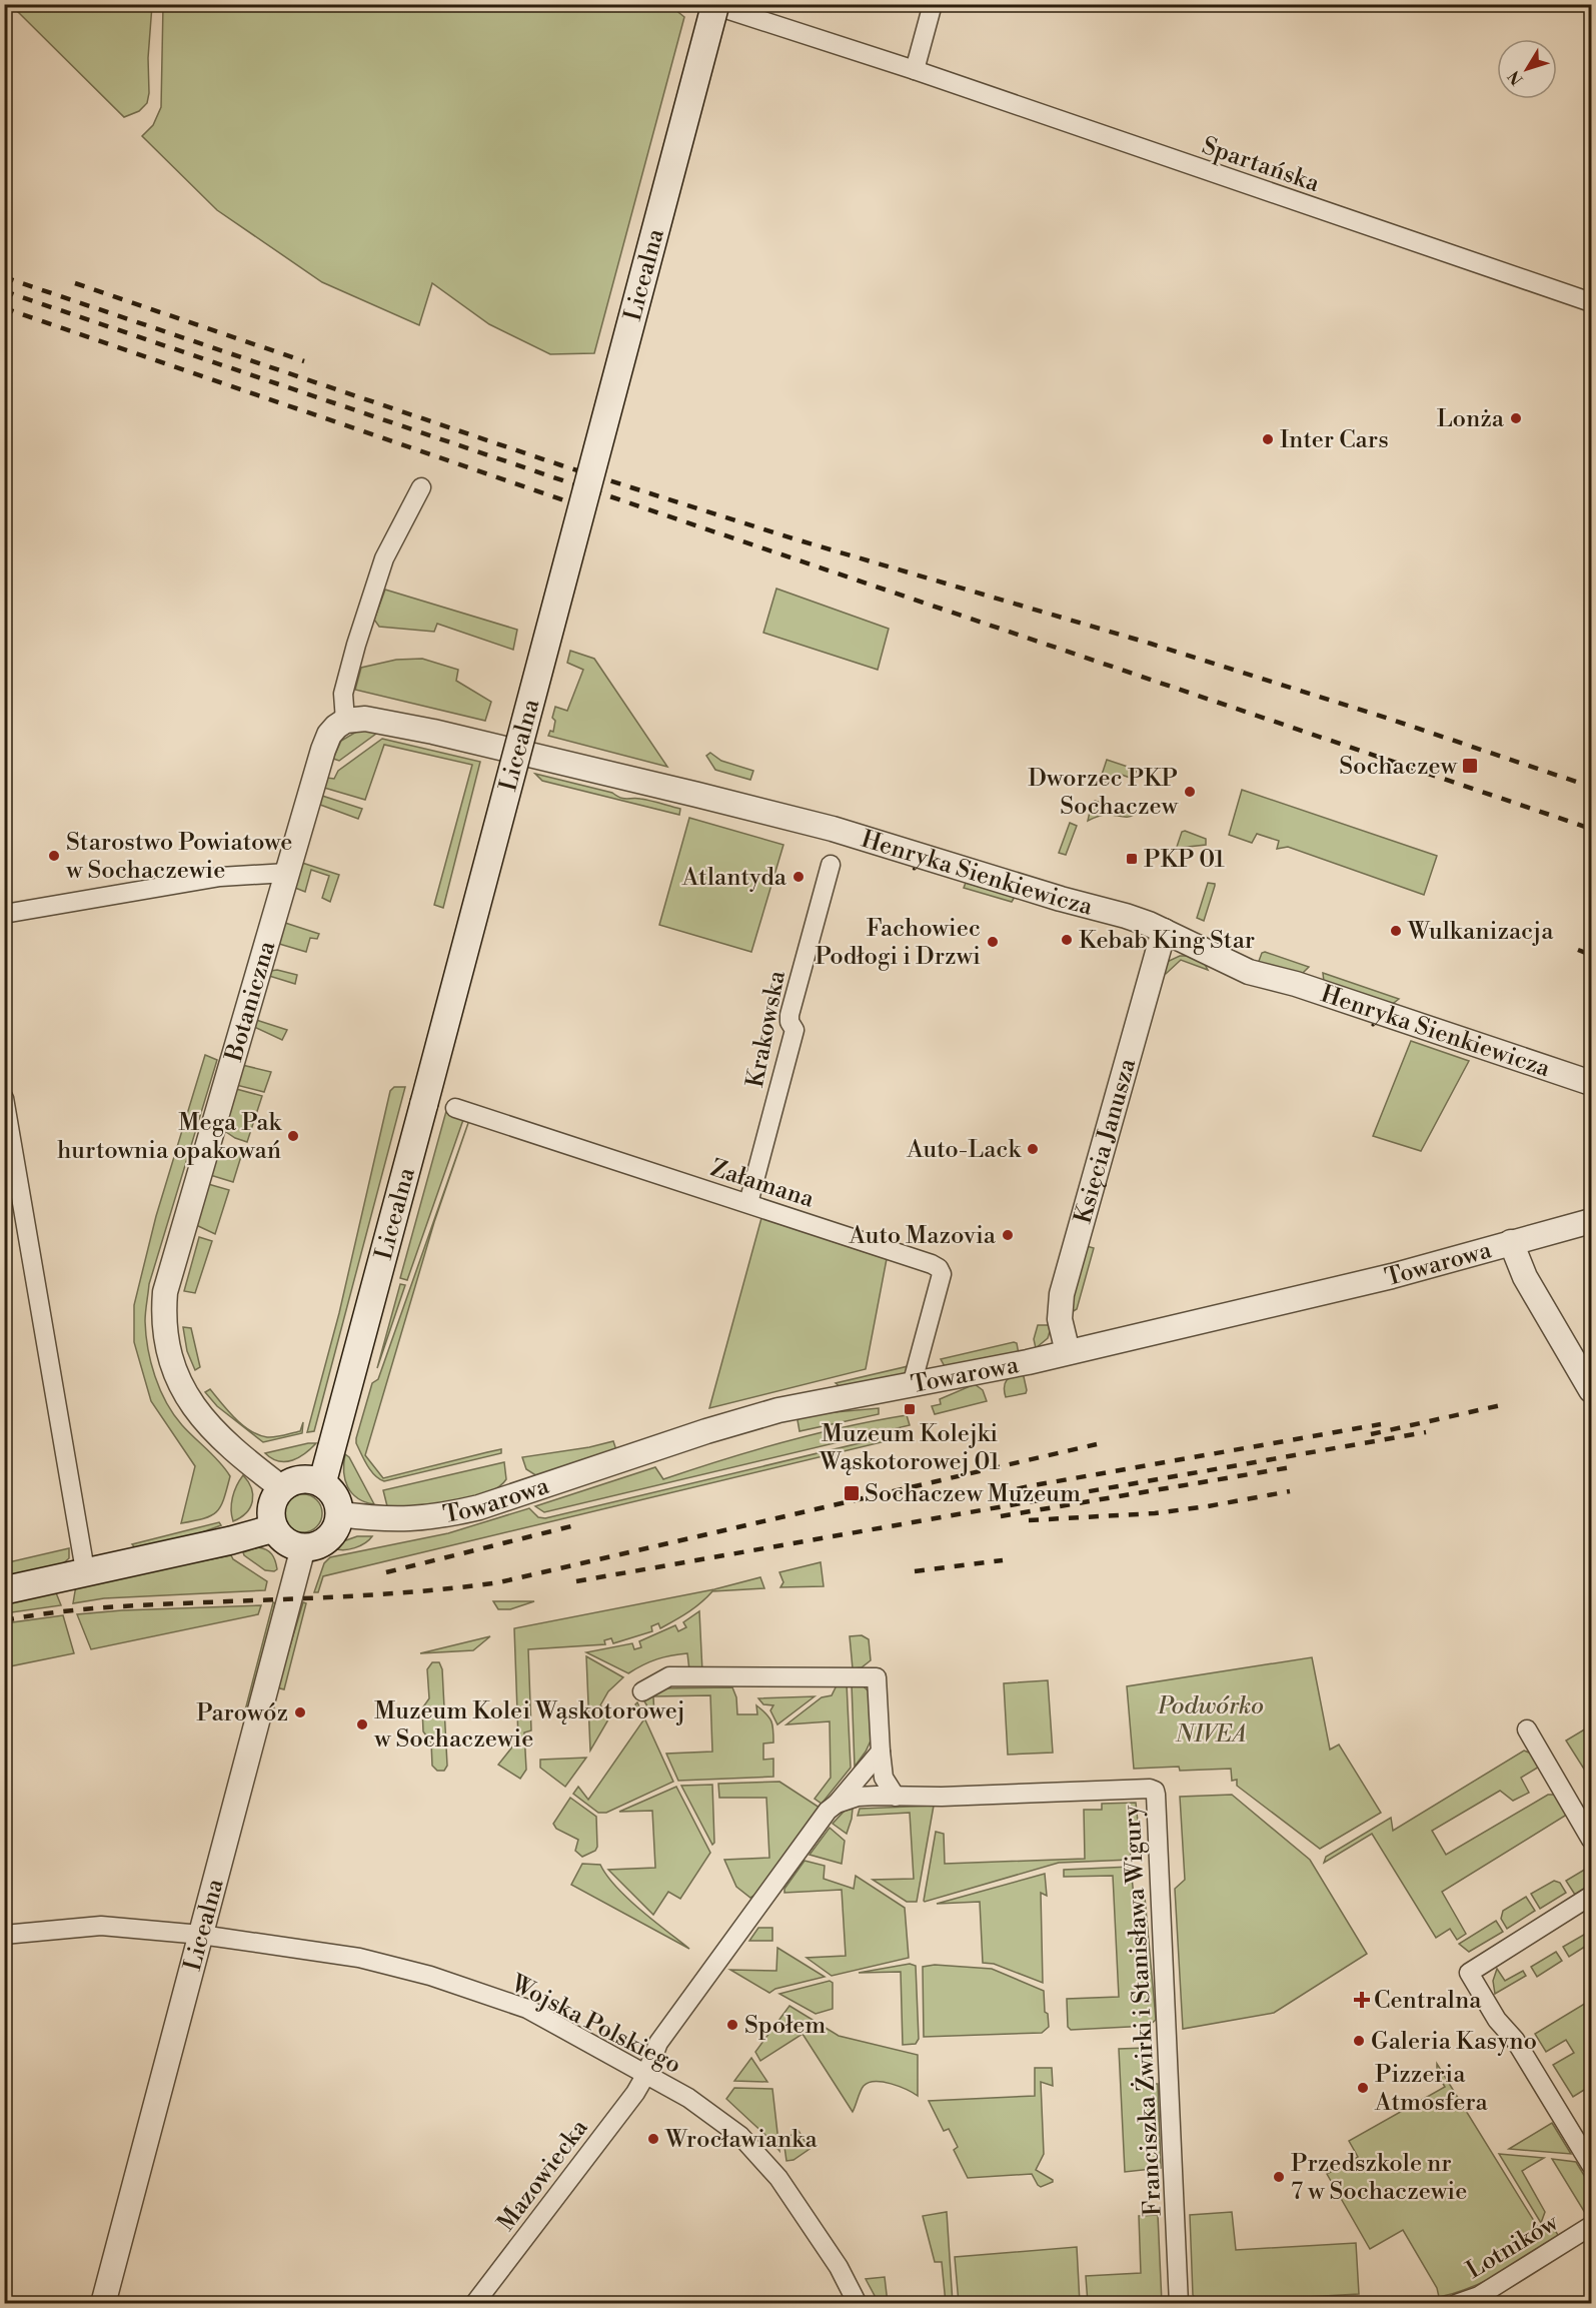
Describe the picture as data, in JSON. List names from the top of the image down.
{
  "streets": {
    "main road": ["Licealna"],
    "street": [
      "Spartańska",
      "Henryka Sienkiewicza",
      "Botaniczna",
      "Krakowska",
      "Księcia Janusza",
      "Załamana",
      "Towarowa",
      "Franciszka Żwirki i Stanisława Wigury",
      "Wojska Polskiego",
      "Mazowiecka",
      "Lotników"
    ]
  },
  "crossings": [
    ["Licealna", "Henryka Sienkiewicza"],
    ["Licealna", "Botaniczna"],
    ["Licealna", "Towarowa"],
    ["Licealna", "Wojska Polskiego"],
    ["Henryka Sienkiewicza", "Botaniczna"],
    ["Henryka Sienkiewicza", "Księcia Janusza"],
    ["Botaniczna", "Towarowa"],
    ["Krakowska", "Załamana"],
    ["Księcia Janusza", "Towarowa"],
    ["Załamana", "Towarowa"],
    ["Wojska Polskiego", "Mazowiecka"]
  ],
  "parks": ["Podwórko NIVEA"],
  "places": {
    "other": [
      "Lonża",
      "Inter Cars",
      "Dworzec PKP Sochaczew",
      "Starostwo Powiatowe w Sochaczewie",
      "Atlantyda",
      "Wulkanizacja",
      "Kebab King Star",
      "Fachowiec Podłogi i Drzwi",
      "Mega Pak hurtownia opakowań",
      "Auto-Lack",
      "Auto Mazovia",
      "Parowóz",
      "Muzeum Kolei Wąskotorowej w Sochaczewie",
      "Społem",
      "Galeria Kasyno",
      "Pizzeria Atmosfera",
      "Wrocławianka",
      "Przedszkole nr 7 w Sochaczewie"
    ],
    "transit": [
      "Sochaczew",
      "PKP 01",
      "Muzeum Kolejki Wąskotorowej 01",
      "Sochaczew Muzeum"
    ],
    "health": ["Centralna"]
  },
  "north": "bottom left"
}
